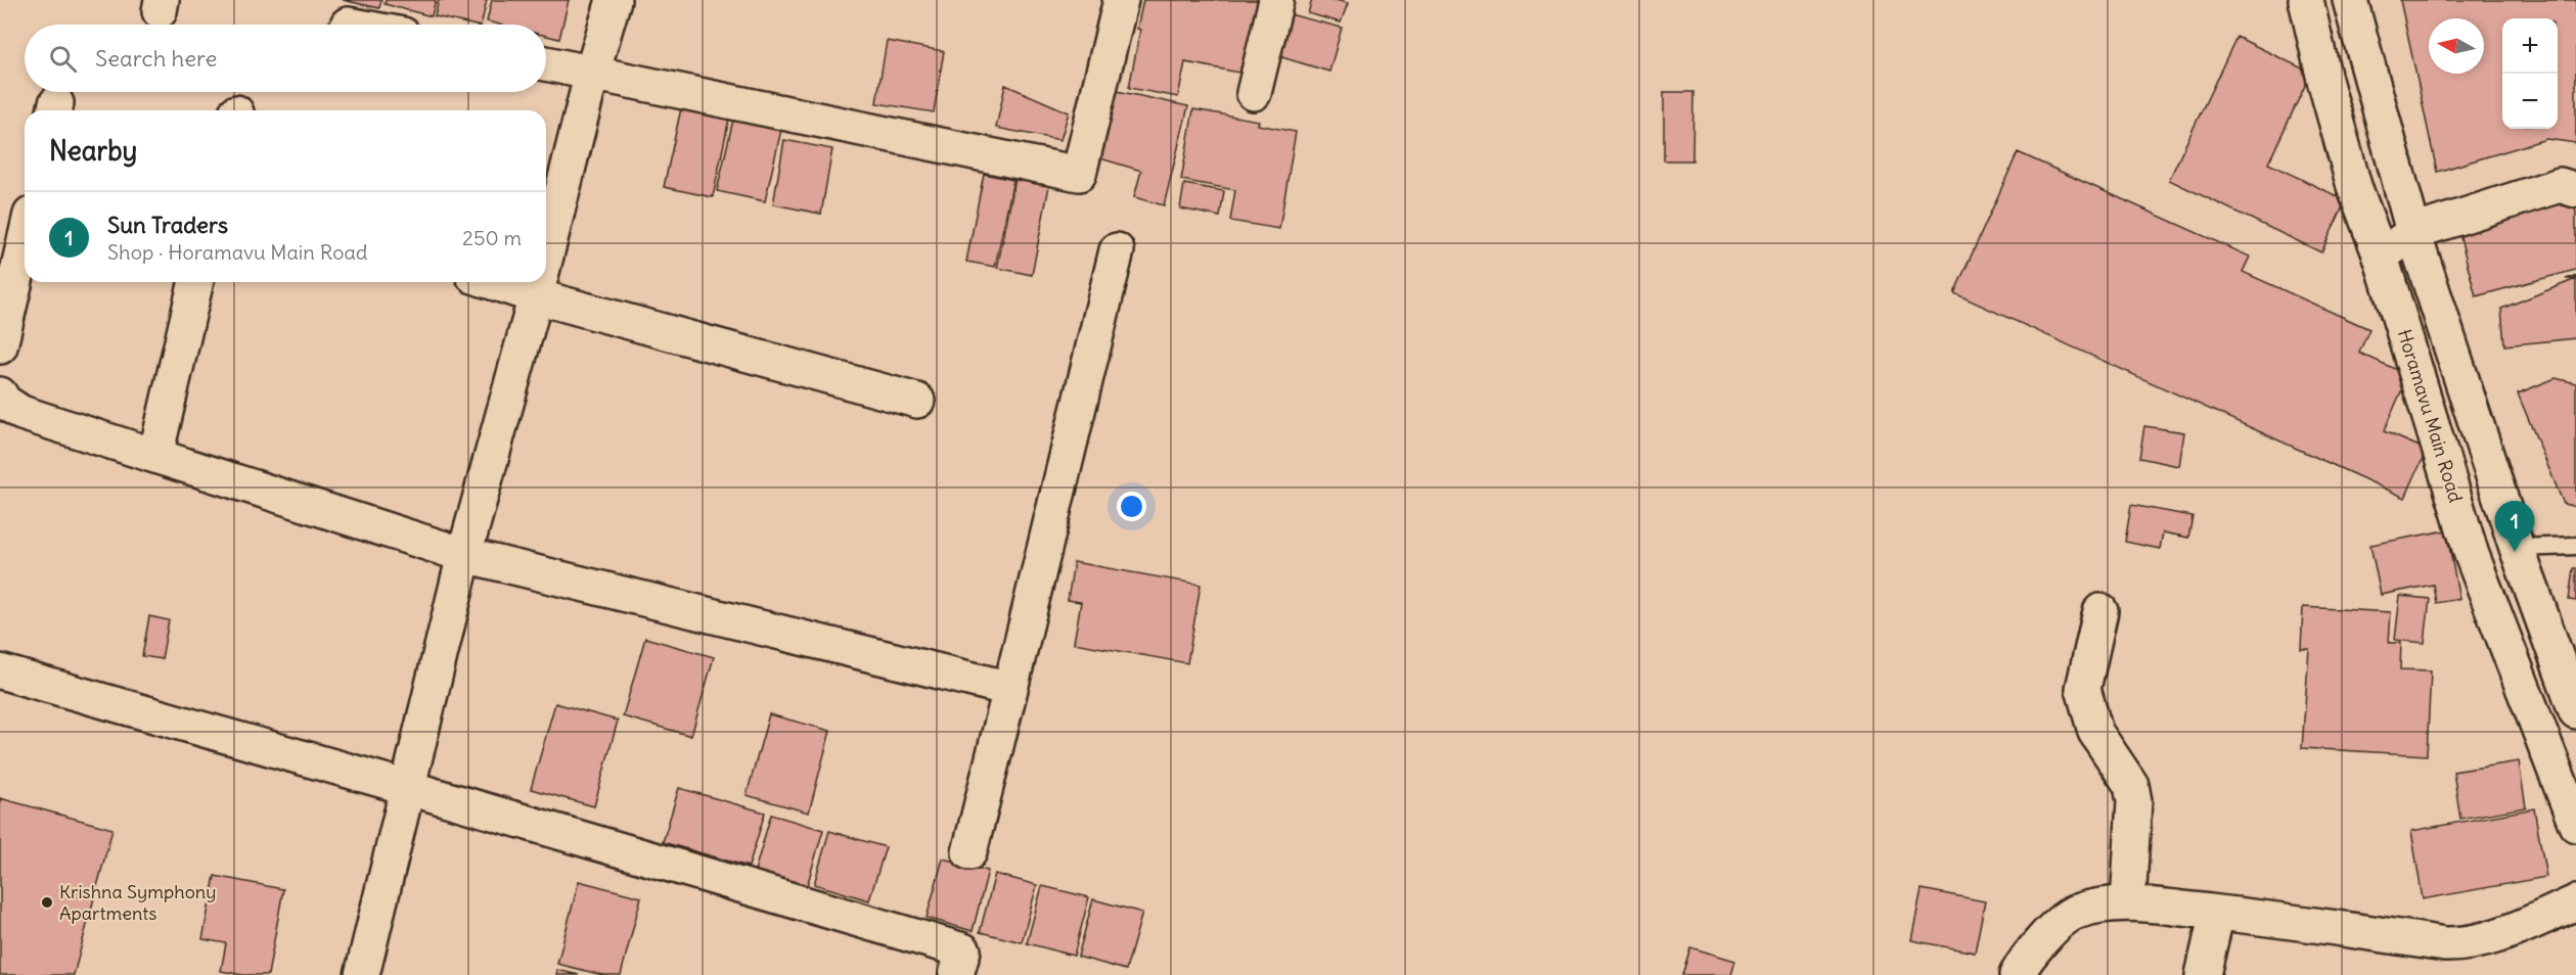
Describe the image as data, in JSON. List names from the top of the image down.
{
  "streets": {
    "street": ["Horamavu Main Road"]
  },
  "places": ["Krishna Symphony Apartments"],
  "north": "left",
  "page": {
    "map_buttons": ["+", "−"],
    "search": "Search here",
    "heading": "Nearby",
    "list": [
      {
        "mark": "1",
        "name": "Sun Traders",
        "note": "Shop · Horamavu Main Road",
        "value": "250 m"
      }
    ],
    "pins": "1"
  }
}
